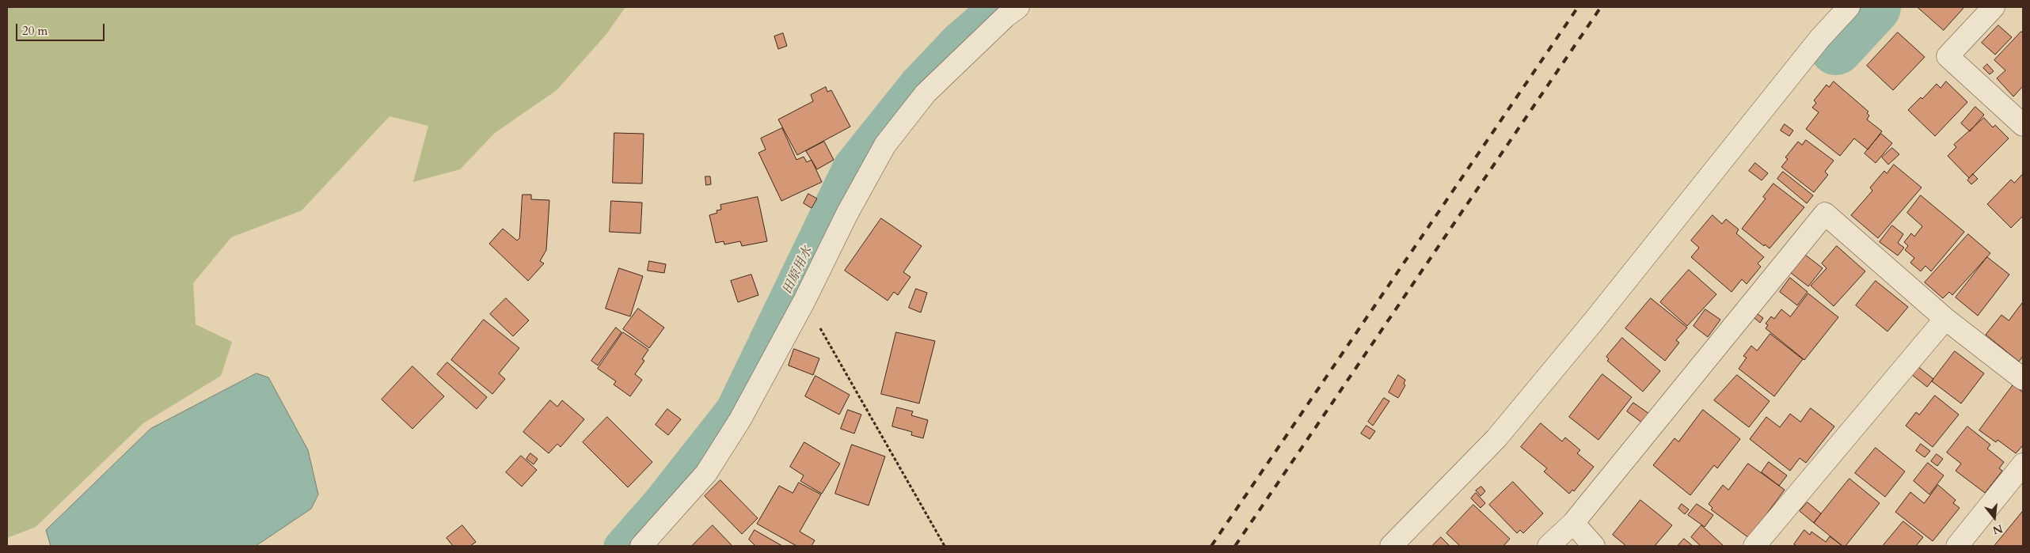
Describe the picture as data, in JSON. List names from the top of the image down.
{
  "water": ["田原用水"],
  "scale_bar": "20 m",
  "north": "bottom"
}
